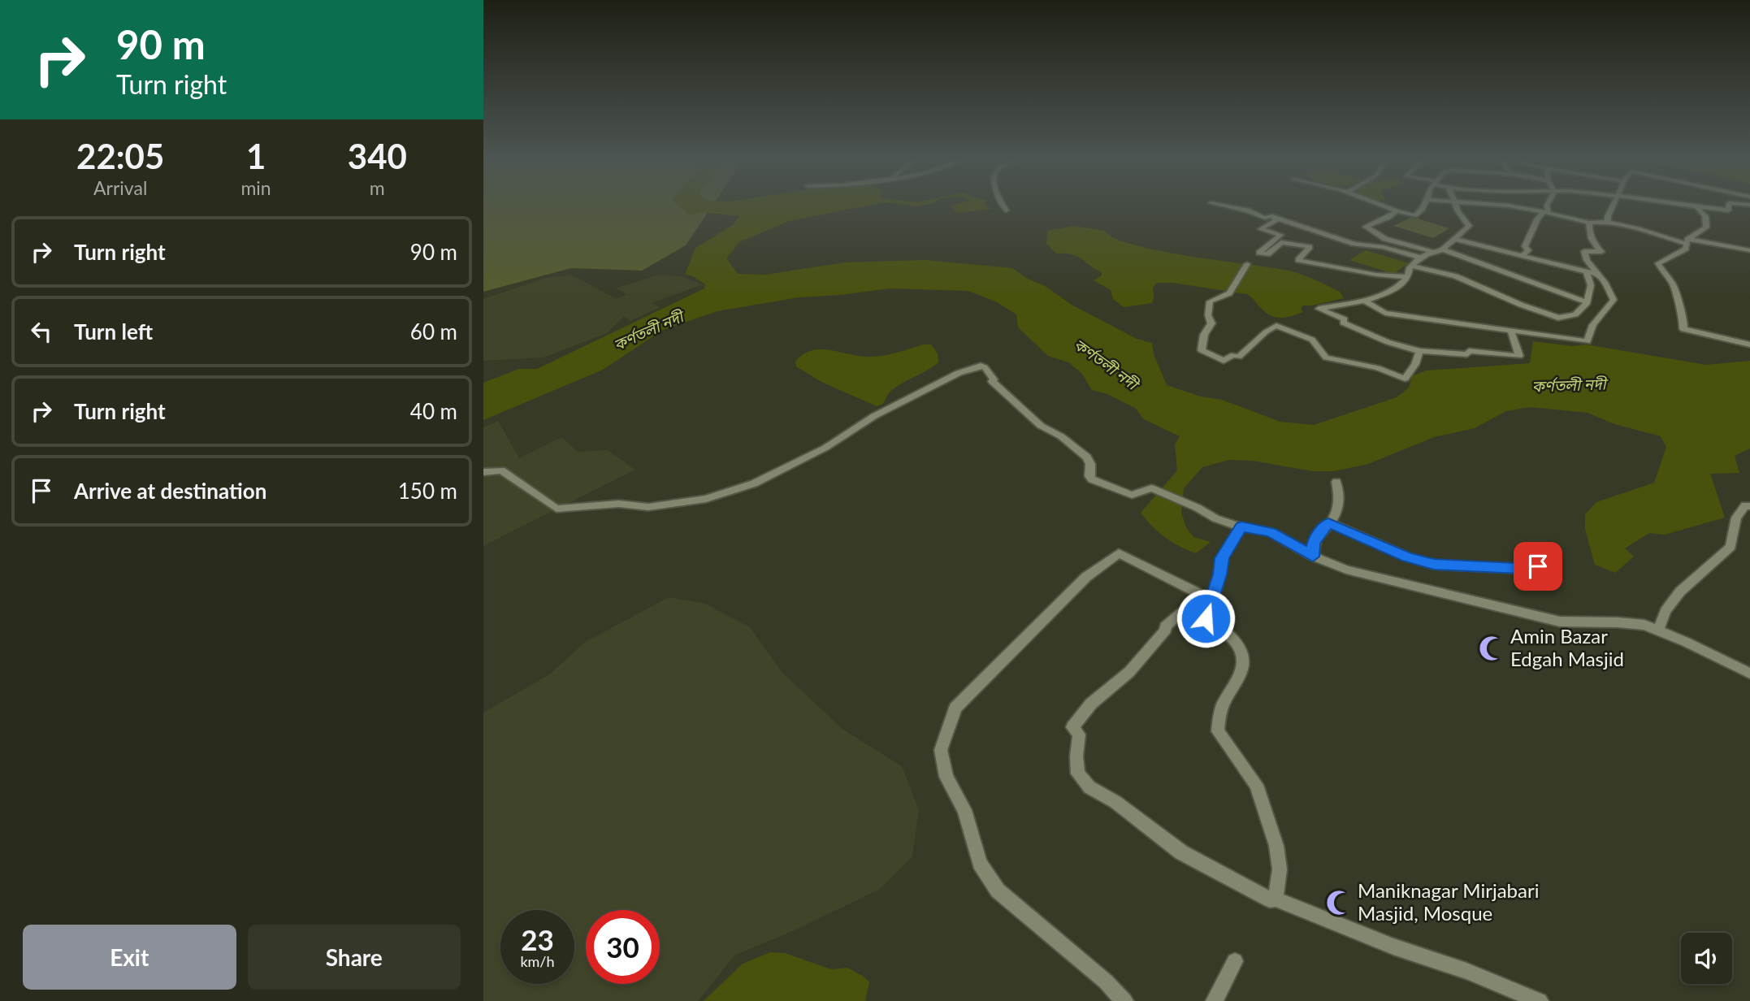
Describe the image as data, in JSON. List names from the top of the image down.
{
  "water": ["কর্ণতলী নদী"],
  "places": {
    "mosque": ["Amin Bazar Edgah Masjid", "Maniknagar Mirjabari Masjid, Mosque"]
  },
  "page": {
    "turn": ["90 m", "Turn right"],
    "eta": [
      "22:05",
      "Arrival",
      "1",
      "min",
      "340",
      "m"
    ],
    "list": [
      {
        "name": "Turn right",
        "value": "90 m"
      },
      {
        "name": "Turn left",
        "value": "60 m"
      },
      {
        "name": "Turn right",
        "value": "40 m"
      },
      {
        "name": "Arrive at destination",
        "value": "150 m"
      }
    ],
    "speed": "23 km/h",
    "limit": "30",
    "buttons": ["Exit", "Share"]
  }
}
